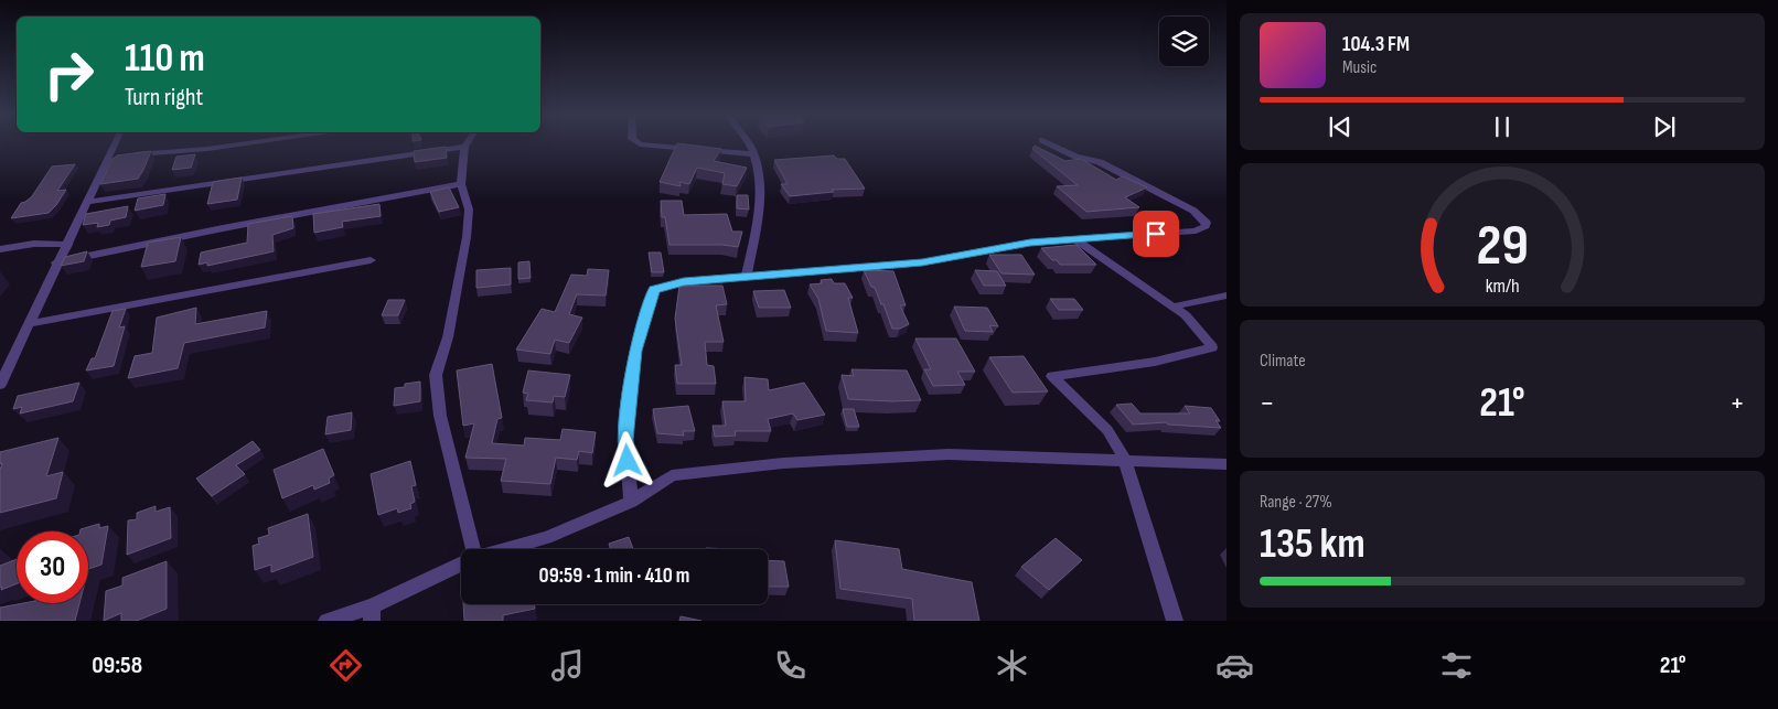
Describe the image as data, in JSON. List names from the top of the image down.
{
  "page": {
    "turn": ["110 m", "Turn right"],
    "song": ["104.3 FM", "Music"],
    "tile": [
      "Climate",
      ["Range · 27%", "135 km"]
    ],
    "heat": ["−", "21°", "+"],
    "limit": "30",
    "trip": "09:59 · 1 min · 410 m",
    "tabs": ["09:58", "21°"],
    "gauge": ["29", "km/h"]
  }
}
